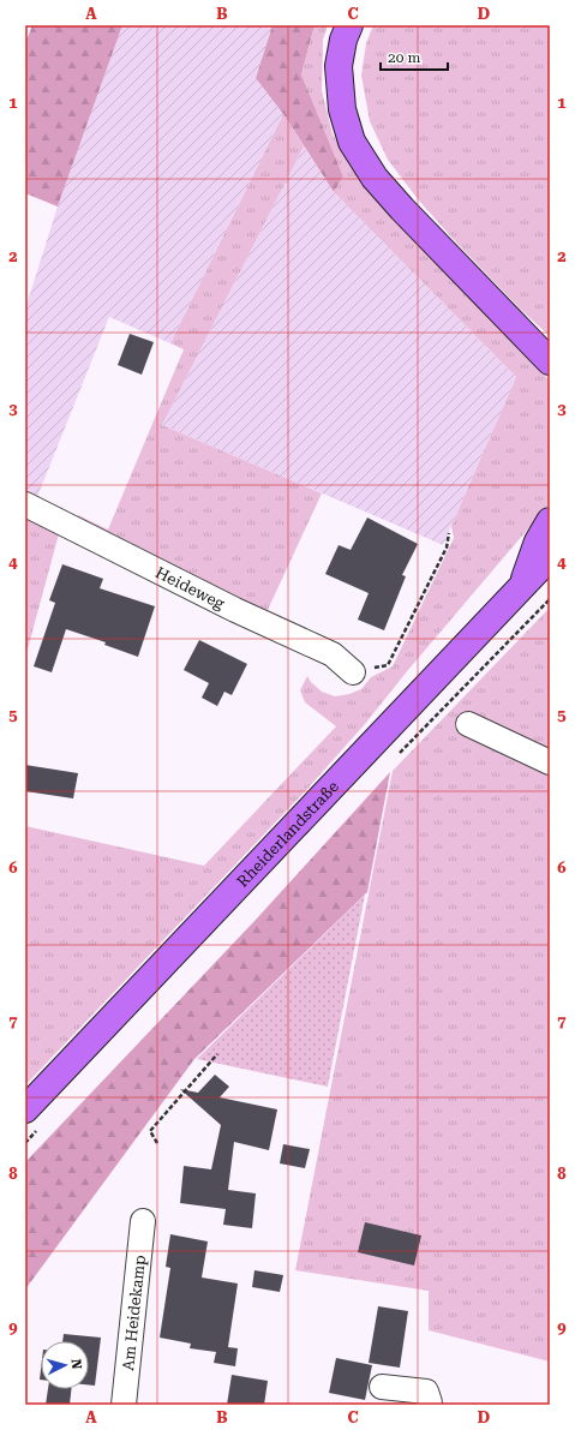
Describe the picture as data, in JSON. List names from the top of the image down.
{
  "streets": {
    "main road": ["Rheiderlandstraße"],
    "street": ["Heideweg", "Am Heidekamp"]
  },
  "scale_bar": "20 m",
  "north": "right",
  "grid": {
    "columns": [
      "A",
      "B",
      "C",
      "D"
    ],
    "rows": [
      "1",
      "2",
      "3",
      "4",
      "5",
      "6",
      "7",
      "8",
      "9"
    ]
  }
}
